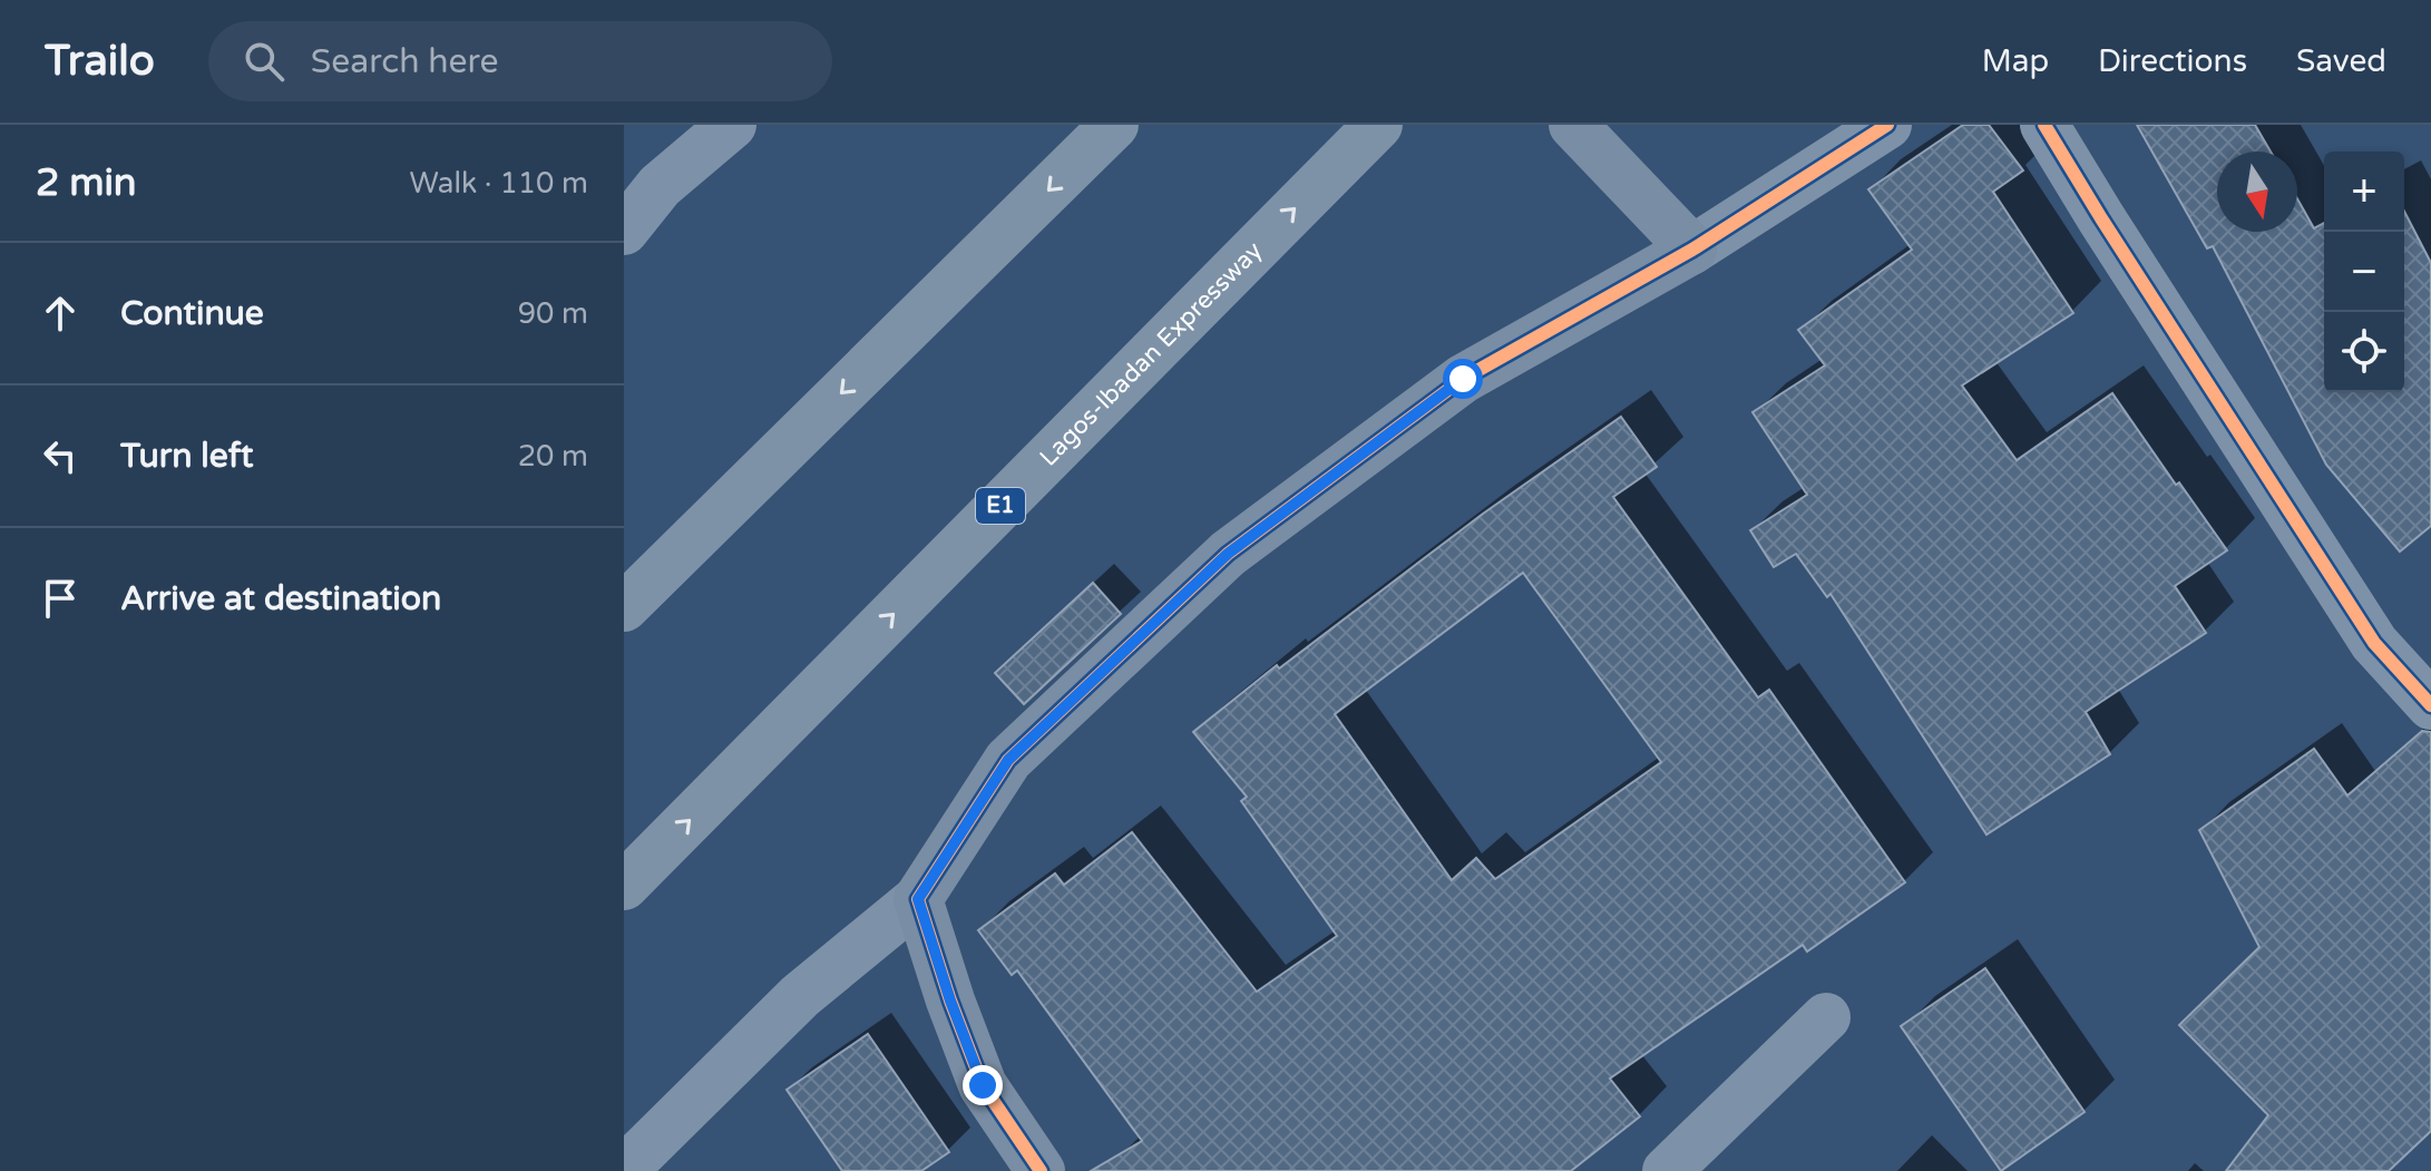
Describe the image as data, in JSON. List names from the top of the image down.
{
  "streets": {
    "highway": ["Lagos-Ibadan Expressway", "E1"]
  },
  "north": "bottom",
  "page": {
    "header": "Trailo",
    "search": "Search here",
    "nav": ["Map", "Directions", "Saved"],
    "heading": ["2 min", "Walk · 110 m"],
    "map_buttons": ["+", "−"],
    "list": [
      ["Continue", "90 m"],
      ["Turn left", "20 m"],
      "Arrive at destination"
    ]
  }
}
